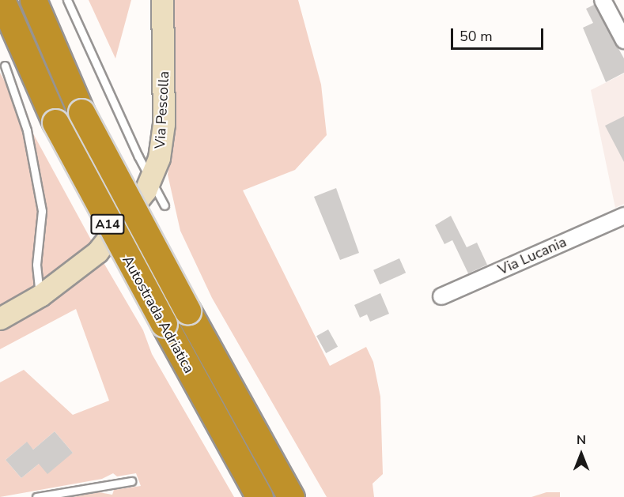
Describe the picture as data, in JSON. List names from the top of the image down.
{
  "streets": {
    "highway": ["A14", "Autostrada Adriatica"],
    "street": ["Via Pescolla", "Via Lucania"]
  },
  "scale_bar": "50 m",
  "north": "top"
}
